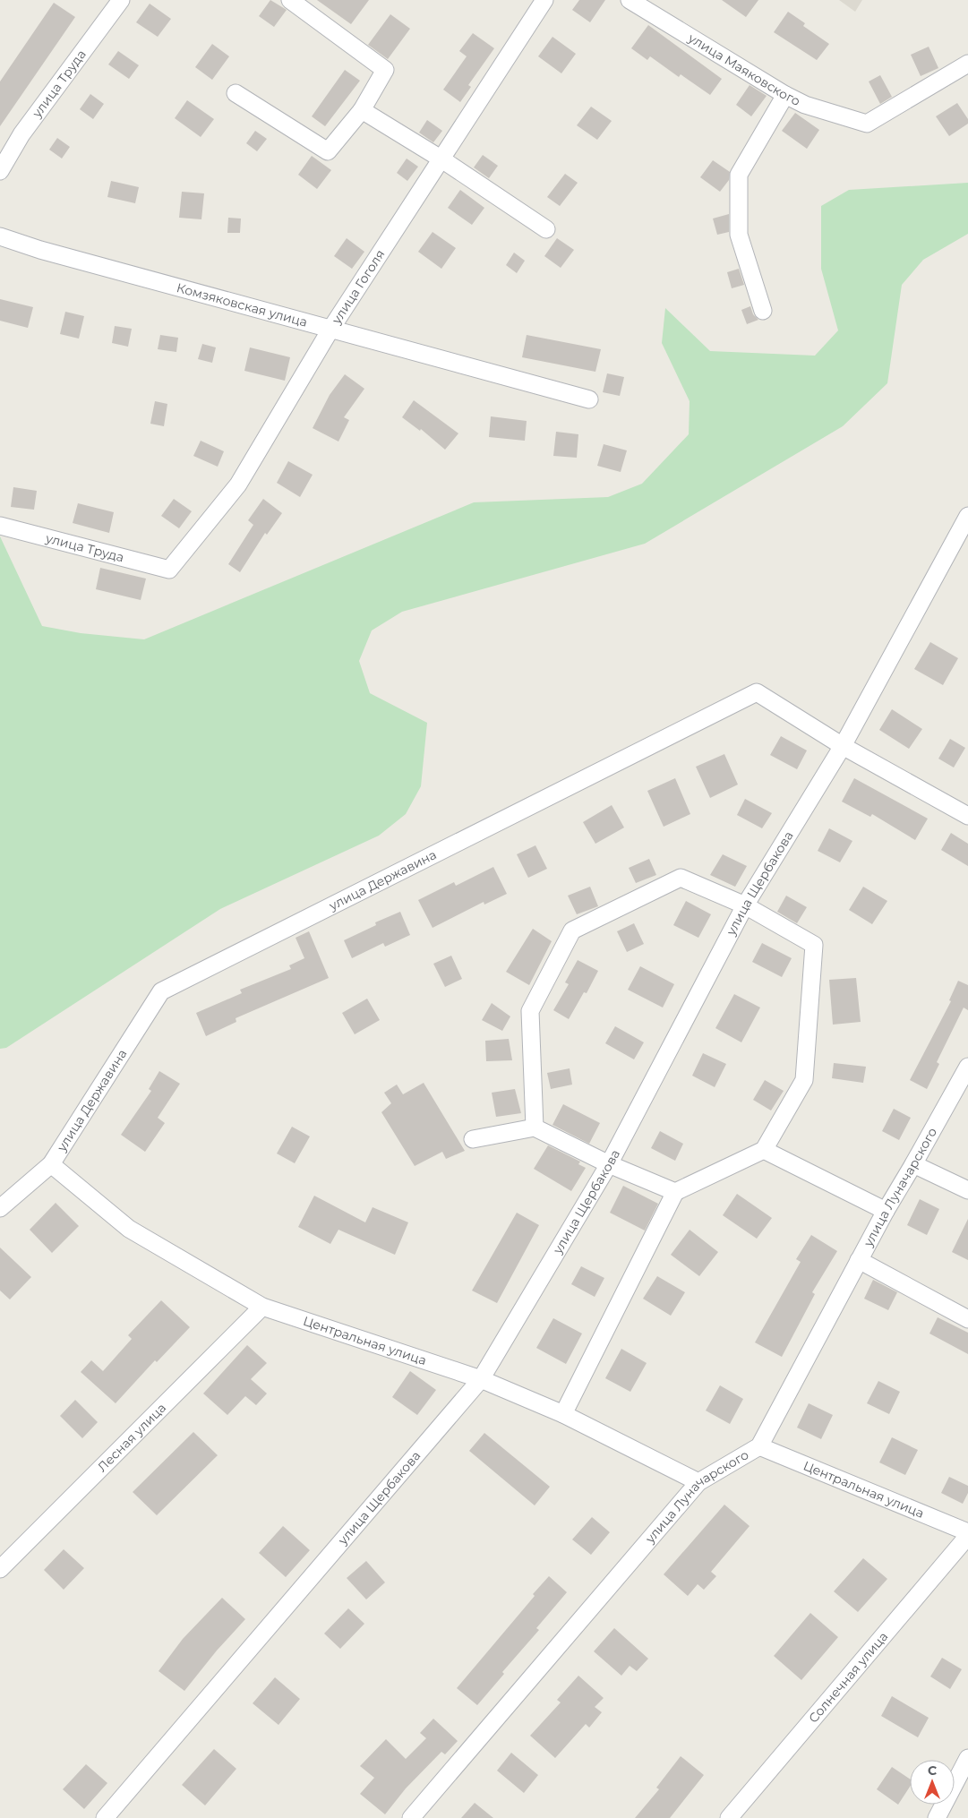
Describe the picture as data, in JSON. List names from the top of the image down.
{
  "streets": {
    "street": [
      "улица Маяковского",
      "улица Труда",
      "улица Гоголя",
      "Комзяковская улица",
      "улица Державина",
      "улица Щербакова",
      "улица Луначарского",
      "Центральная улица",
      "Лесная улица",
      "Солнечная улица"
    ]
  },
  "crossings": [
    ["улица Труда", "улица Гоголя"],
    ["улица Гоголя", "Комзяковская улица"],
    ["улица Державина", "улица Щербакова"],
    ["улица Державина", "Центральная улица"],
    ["улица Щербакова", "Центральная улица"],
    ["улица Луначарского", "Центральная улица"],
    ["Центральная улица", "Лесная улица"]
  ],
  "north": "top"
}
